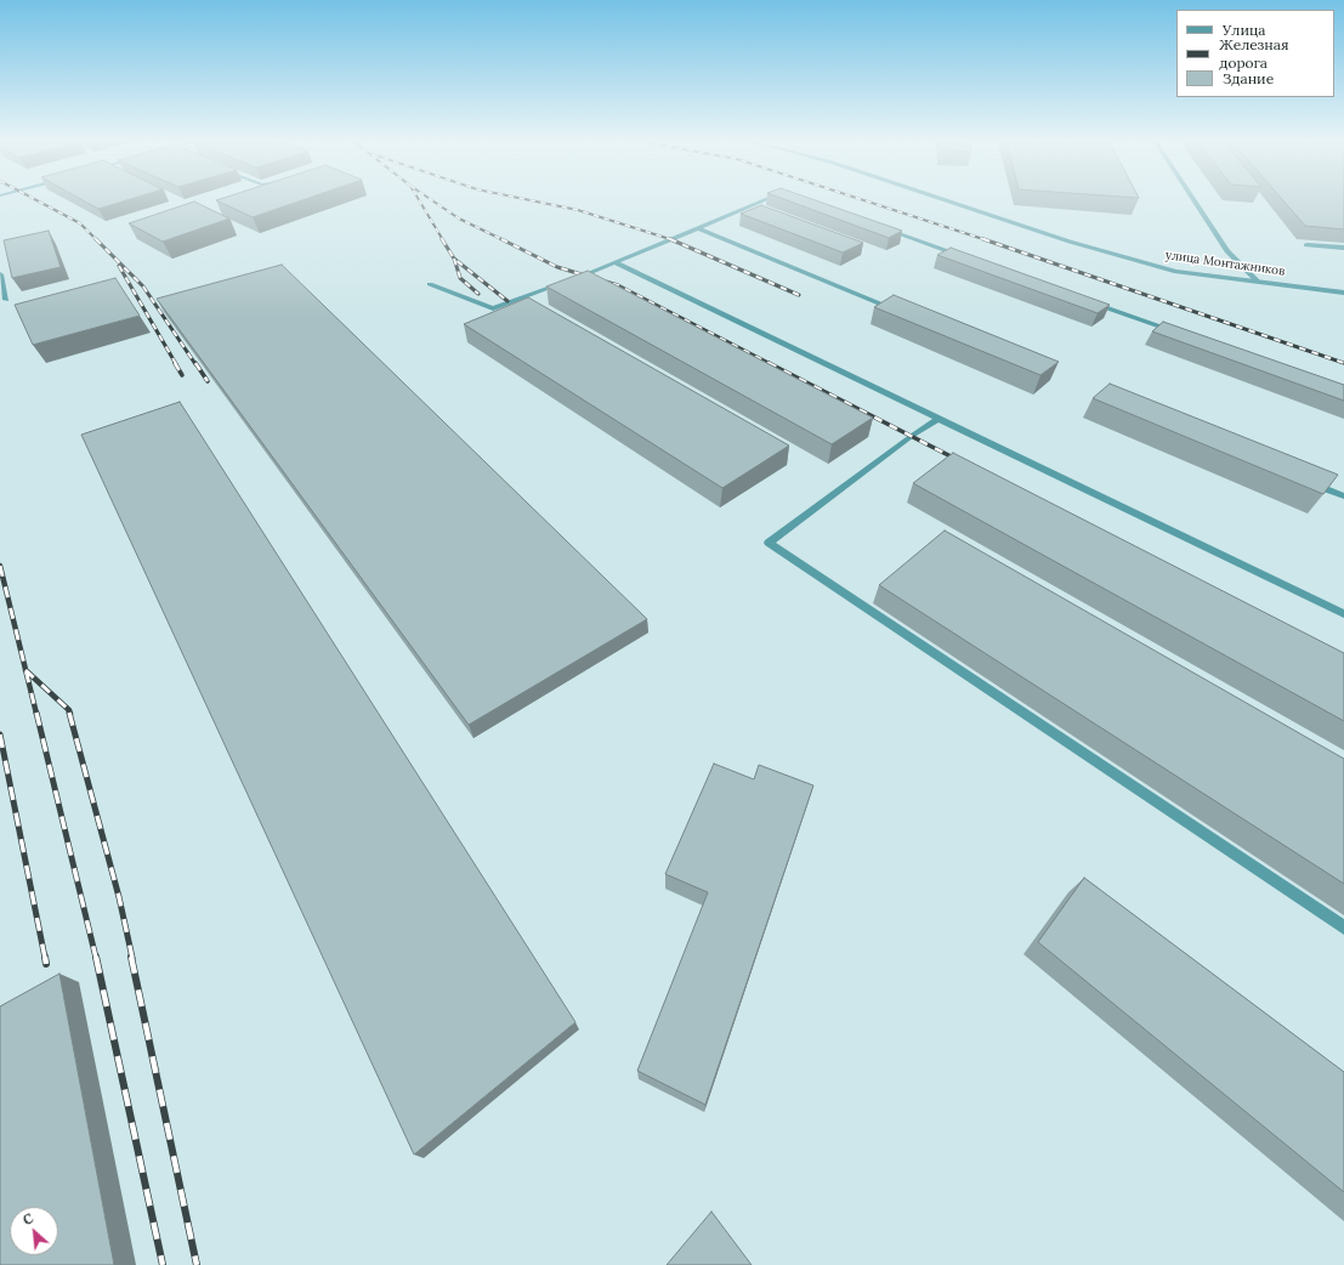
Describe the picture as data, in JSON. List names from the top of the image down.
{
  "streets": {
    "street": ["улица Монтажников"]
  },
  "legend": ["Улица", "Железная дорога", "Здание"],
  "north": "top left"
}
